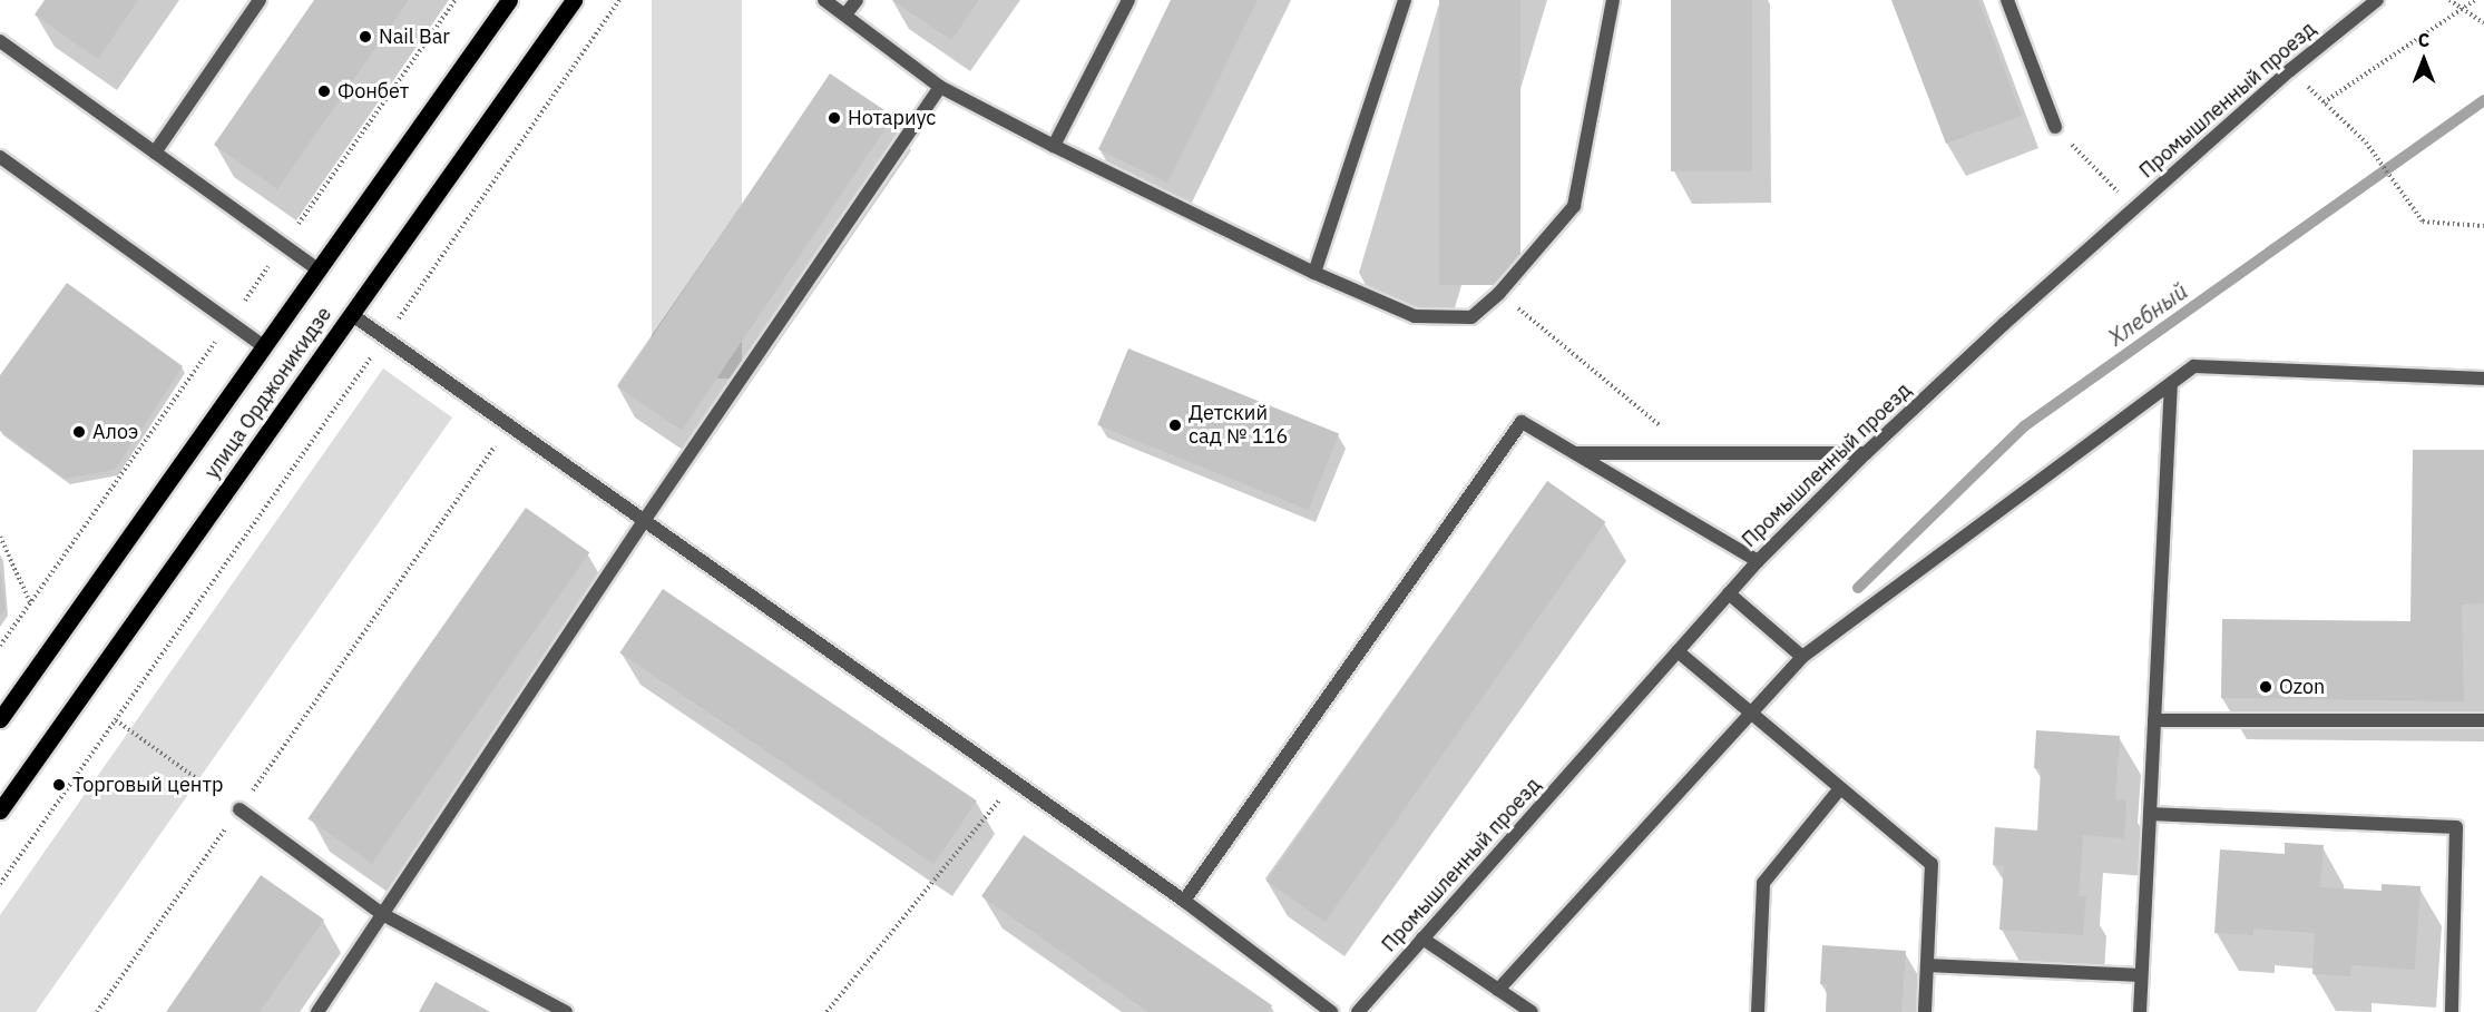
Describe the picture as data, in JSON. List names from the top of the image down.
{
  "streets": {
    "main road": ["улица Орджоникидзе"],
    "street": ["Промышленный проезд"]
  },
  "water": ["Хлебный"],
  "places": [
    "Nail Bar",
    "Фонбет",
    "Нотариус",
    "Детский сад № 116",
    "Алоэ",
    "Ozon",
    "Торговый центр"
  ],
  "north": "top"
}
